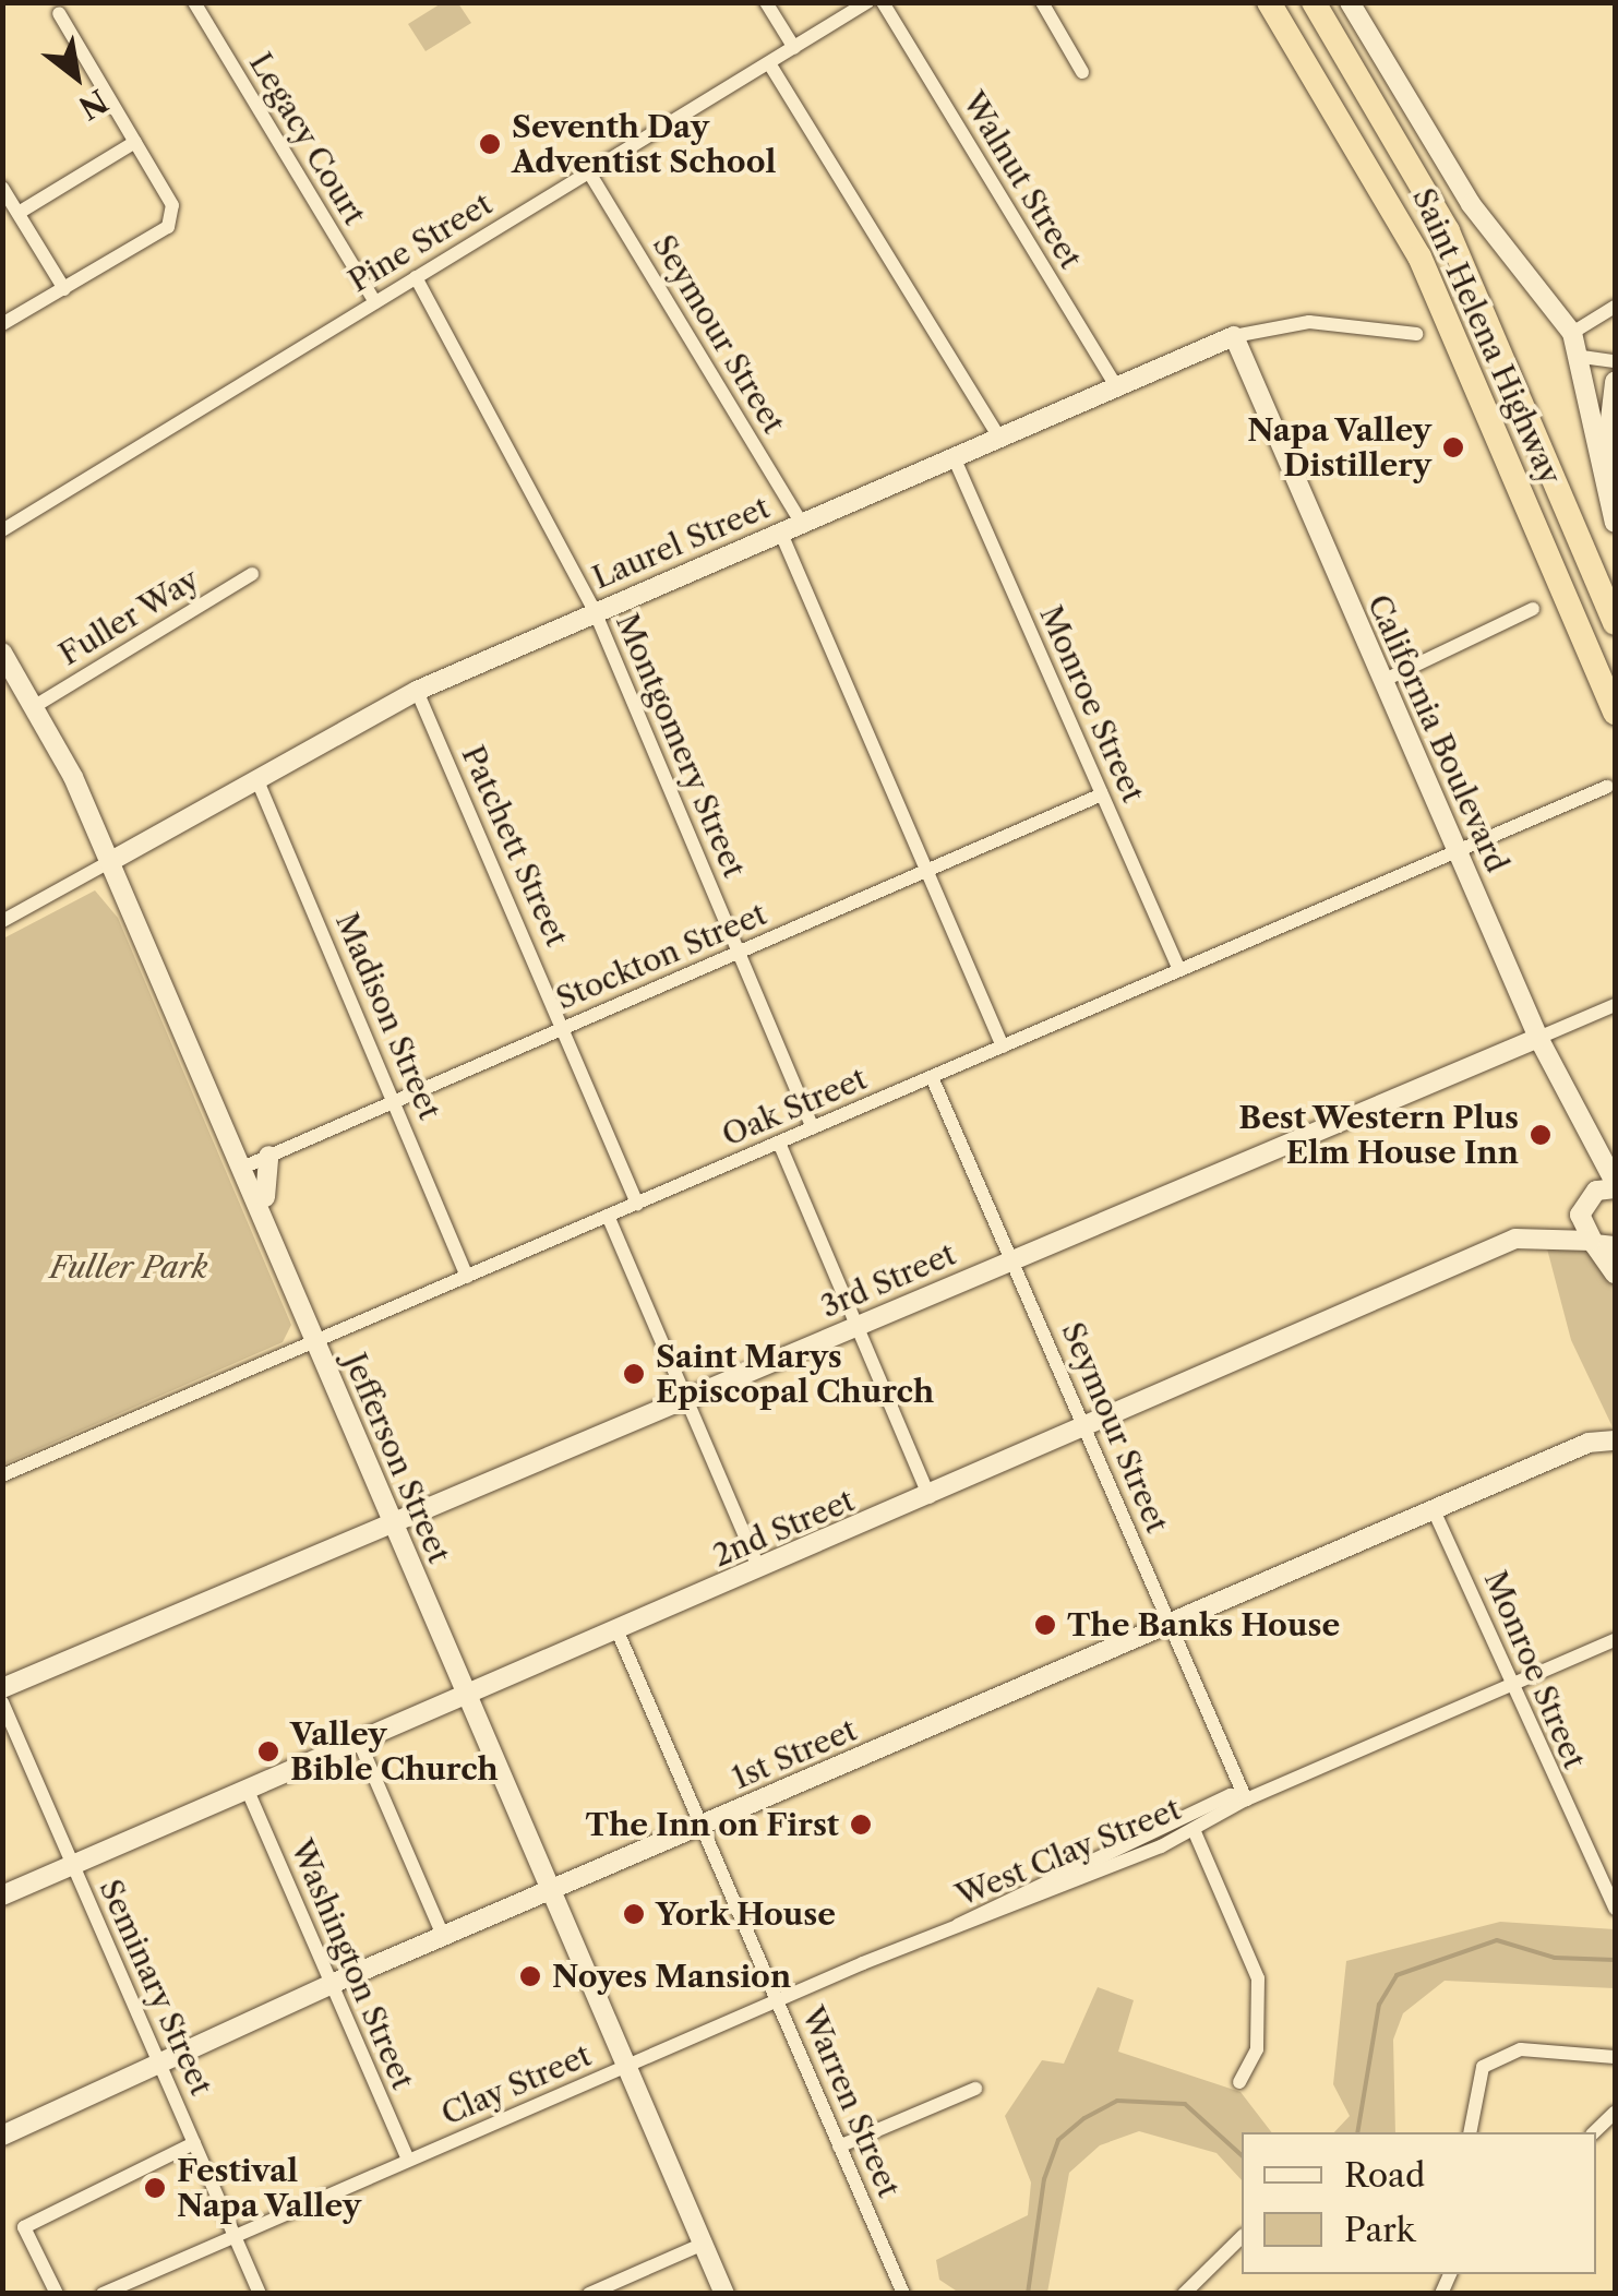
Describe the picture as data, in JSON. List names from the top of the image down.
{
  "streets": {
    "highway": ["Saint Helena Highway"],
    "street": [
      "Legacy Court",
      "Walnut Street",
      "Pine Street",
      "Seymour Street",
      "Laurel Street",
      "Fuller Way",
      "Monroe Street",
      "California Boulevard",
      "Montgomery Street",
      "Patchett Street",
      "Stockton Street",
      "Madison Street",
      "Oak Street",
      "3rd Street",
      "Jefferson Street",
      "2nd Street",
      "1st Street",
      "West Clay Street",
      "Washington Street",
      "Seminary Street",
      "Clay Street",
      "Warren Street"
    ]
  },
  "crossings": [
    ["Legacy Court", "Pine Street"],
    ["Walnut Street", "Laurel Street"],
    ["Pine Street", "Seymour Street"],
    ["Pine Street", "Montgomery Street"],
    ["Seymour Street", "Laurel Street"],
    ["Seymour Street", "Oak Street"],
    ["Seymour Street", "3rd Street"],
    ["Seymour Street", "2nd Street"],
    ["Seymour Street", "1st Street"],
    ["Seymour Street", "West Clay Street"],
    ["Laurel Street", "Monroe Street"],
    ["Laurel Street", "California Boulevard"],
    ["Laurel Street", "Montgomery Street"],
    ["Laurel Street", "Patchett Street"],
    ["Laurel Street", "Madison Street"],
    ["Laurel Street", "Jefferson Street"],
    ["Fuller Way", "Jefferson Street"],
    ["Monroe Street", "Stockton Street"],
    ["Monroe Street", "Oak Street"],
    ["Monroe Street", "1st Street"],
    ["Monroe Street", "West Clay Street"],
    ["California Boulevard", "Oak Street"],
    ["California Boulevard", "3rd Street"],
    ["California Boulevard", "2nd Street"],
    ["Montgomery Street", "Stockton Street"],
    ["Montgomery Street", "Oak Street"],
    ["Patchett Street", "Stockton Street"],
    ["Patchett Street", "Oak Street"],
    ["Stockton Street", "Madison Street"],
    ["Stockton Street", "Jefferson Street"],
    ["Madison Street", "Oak Street"],
    ["Oak Street", "Jefferson Street"],
    ["3rd Street", "Jefferson Street"],
    ["Jefferson Street", "2nd Street"],
    ["Jefferson Street", "1st Street"],
    ["Jefferson Street", "Clay Street"],
    ["2nd Street", "Washington Street"],
    ["2nd Street", "Seminary Street"],
    ["2nd Street", "Warren Street"],
    ["1st Street", "Washington Street"],
    ["1st Street", "Seminary Street"],
    ["1st Street", "Warren Street"],
    ["West Clay Street", "Clay Street"],
    ["Washington Street", "Clay Street"],
    ["Seminary Street", "Clay Street"],
    ["Clay Street", "Warren Street"]
  ],
  "parks": ["Fuller Park"],
  "places": [
    "Seventh Day Adventist School",
    "Napa Valley Distillery",
    "Best Western Plus Elm House Inn",
    "Saint Marys Episcopal Church",
    "The Banks House",
    "Valley Bible Church",
    "The Inn on First",
    "York House",
    "Noyes Mansion",
    "Festival Napa Valley"
  ],
  "legend": ["Road", "Park"],
  "north": "bottom right"
}
